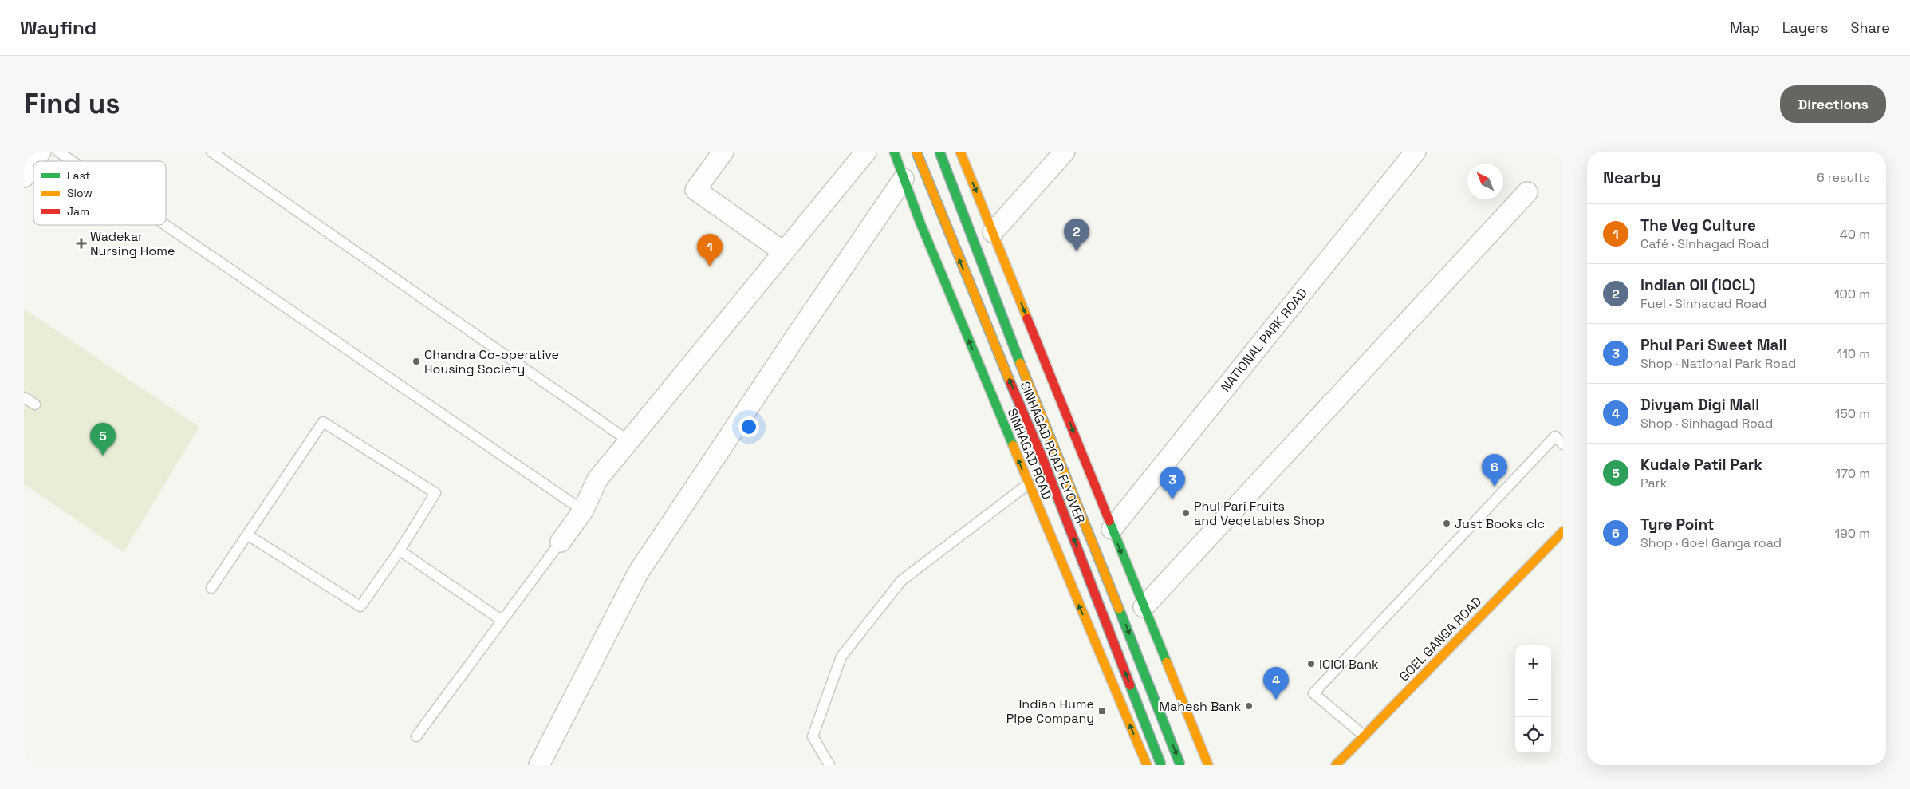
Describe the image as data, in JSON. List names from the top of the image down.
{
  "streets": {
    "main road": ["SINHAGAD ROAD FLYOVER", "SINHAGAD ROAD", "GOEL GANGA ROAD"],
    "street": ["NATIONAL PARK ROAD"]
  },
  "places": {
    "health": ["Wadekar Nursing Home"],
    "other": [
      "Chandra Co-operative Housing Society",
      "Phul Pari Fruits and Vegetables Shop",
      "Just Books clc",
      "ICICI Bank",
      "Mahesh Bank"
    ],
    "transit": ["Indian Hume Pipe Company"]
  },
  "legend": ["Fast", "Slow", "Jam"],
  "north": "top left",
  "page": {
    "header": "Wayfind",
    "nav": ["Map", "Layers", "Share"],
    "buttons": "Directions",
    "title": "Find us",
    "heading": ["Nearby", "6 results"],
    "list": [
      {
        "mark": "1",
        "name": "The Veg Culture",
        "note": "Café · Sinhagad Road",
        "value": "40 m"
      },
      {
        "mark": "2",
        "name": "Indian Oil (IOCL)",
        "note": "Fuel · Sinhagad Road",
        "value": "100 m"
      },
      {
        "mark": "3",
        "name": "Phul Pari Sweet Mall",
        "note": "Shop · National Park Road",
        "value": "110 m"
      },
      {
        "mark": "4",
        "name": "Divyam Digi Mall",
        "note": "Shop · Sinhagad Road",
        "value": "150 m"
      },
      {
        "mark": "5",
        "name": "Kudale Patil Park",
        "note": "Park",
        "value": "170 m"
      },
      {
        "mark": "6",
        "name": "Tyre Point",
        "note": "Shop · Goel Ganga road",
        "value": "190 m"
      }
    ],
    "pins": [
      "2",
      "1",
      "5",
      "6",
      "3",
      "4"
    ],
    "map_buttons": ["+", "−"]
  }
}
